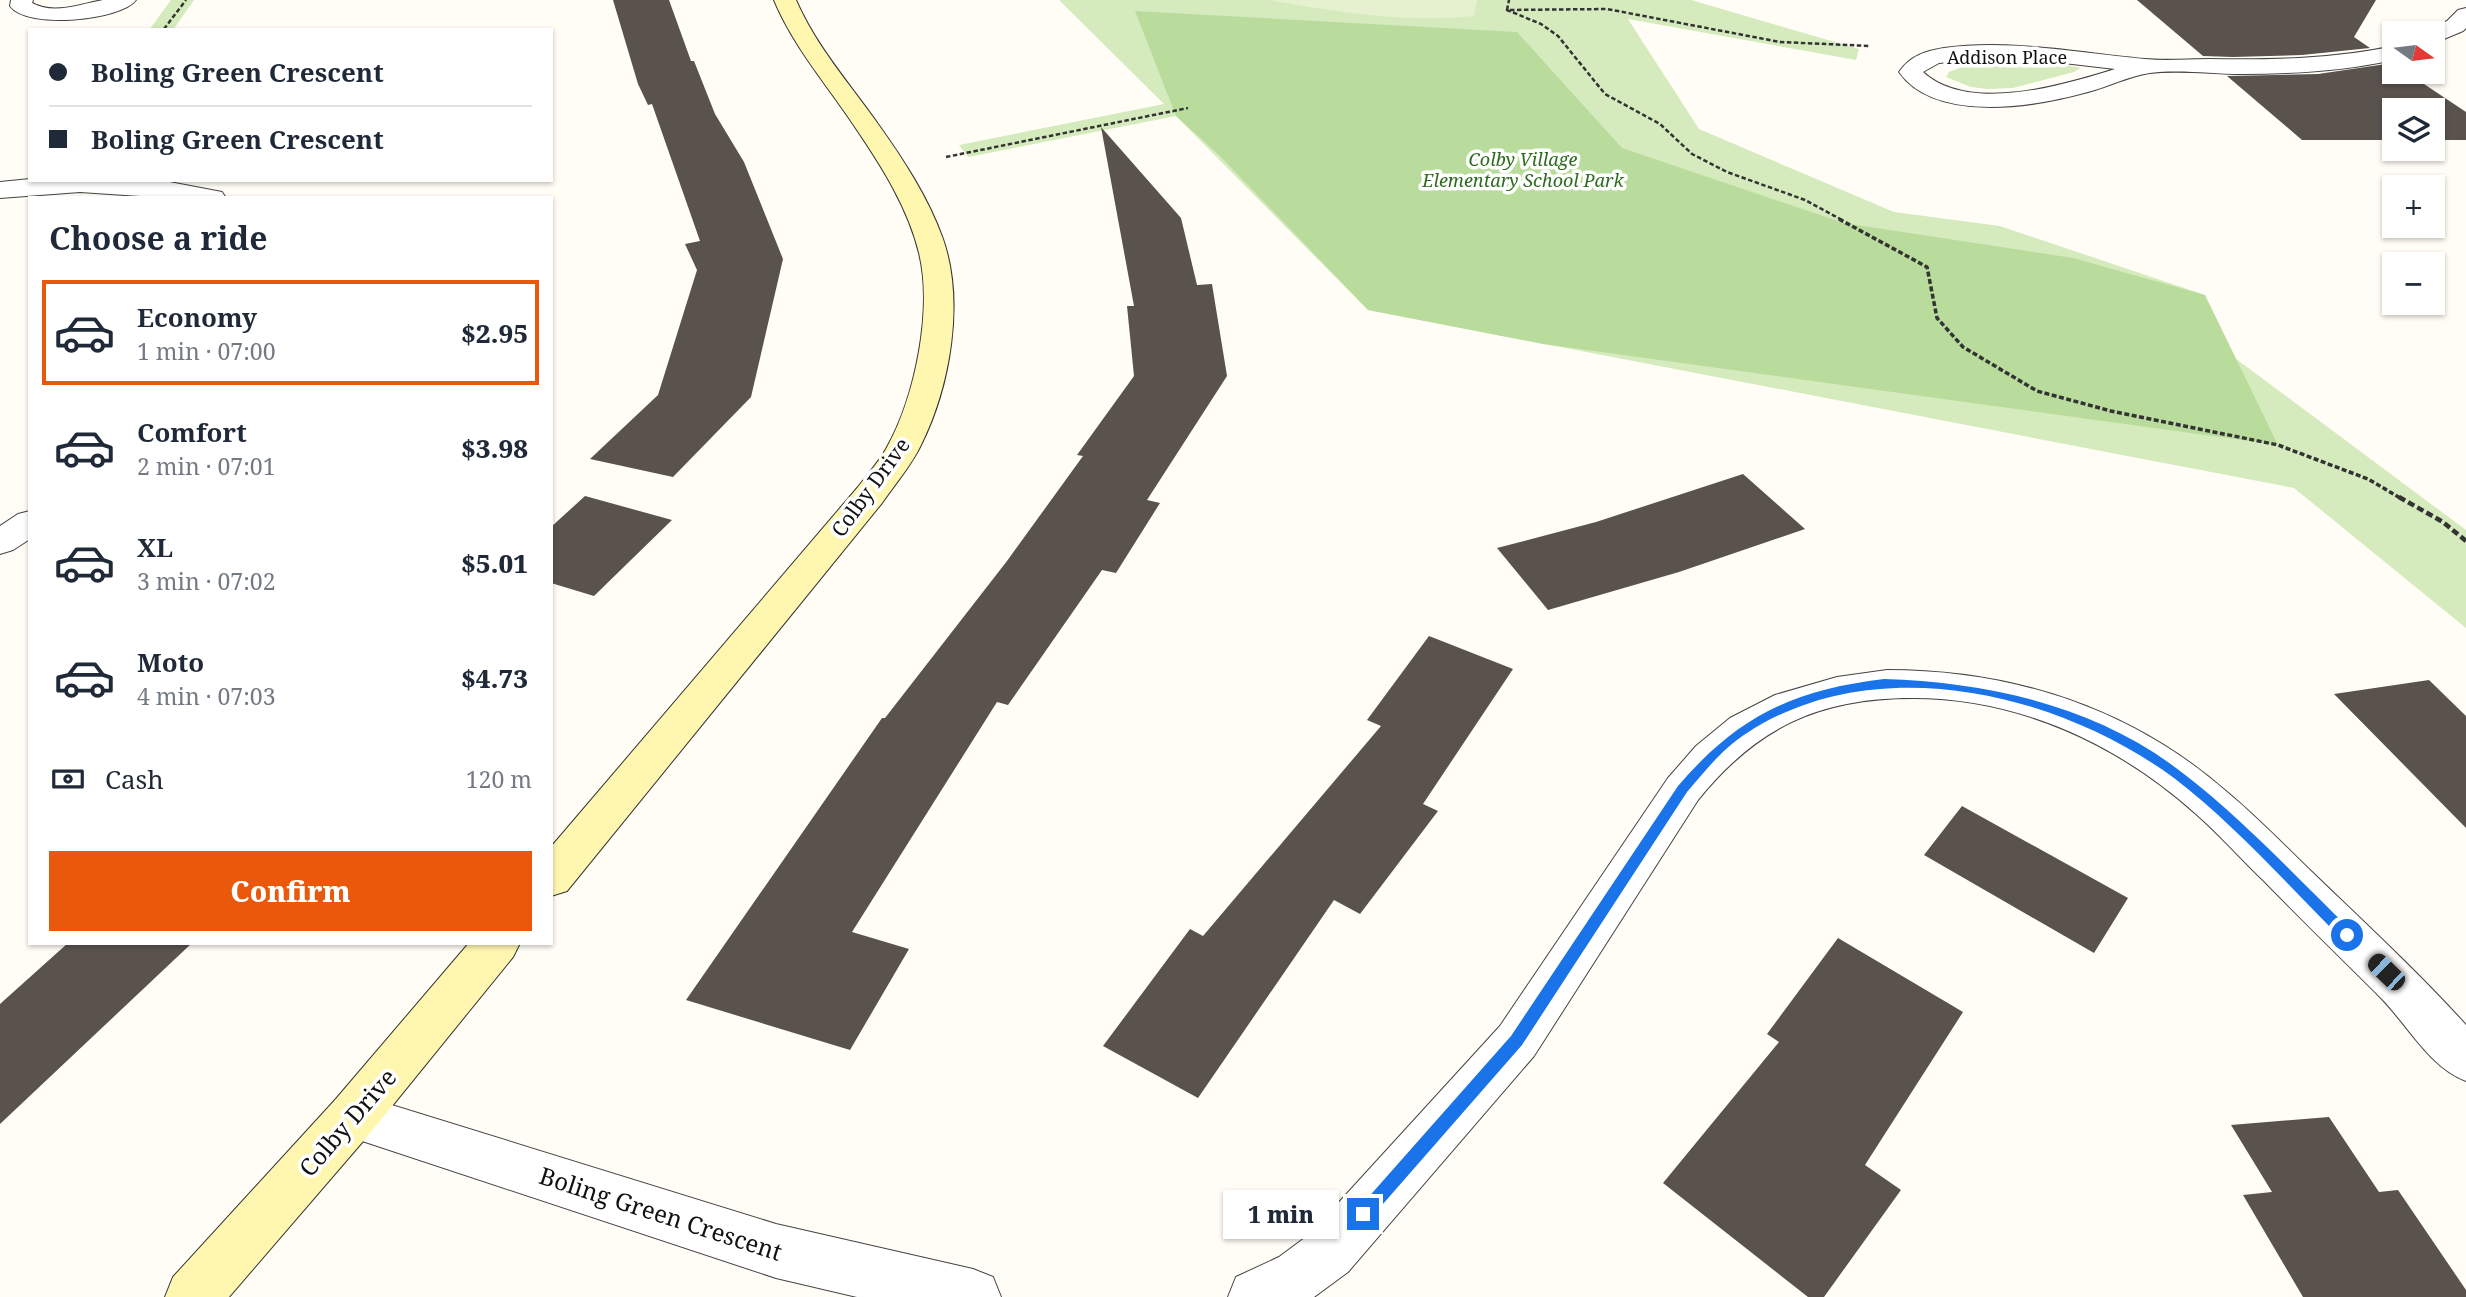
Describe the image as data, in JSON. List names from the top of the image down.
{
  "streets": {
    "street": ["Addison Place", "Colby Drive", "Boling Green Crescent"]
  },
  "crossings": [
    ["Colby Drive", "Boling Green Crescent"]
  ],
  "parks": ["Colby Village Elementary School Park"],
  "north": "right",
  "page": {
    "map_buttons": ["+", "−"],
    "banner": ["Boling Green Crescent", "Boling Green Crescent"],
    "heading": "Choose a ride",
    "list": [
      {
        "name": "Economy",
        "note": "1 min · 07:00",
        "value": "$2.95"
      },
      {
        "name": "Comfort",
        "note": "2 min · 07:01",
        "value": "$3.98"
      },
      {
        "name": "XL",
        "note": "3 min · 07:02",
        "value": "$5.01"
      },
      {
        "name": "Moto",
        "note": "4 min · 07:03",
        "value": "$4.73"
      }
    ],
    "pay": ["Cash", "120 m"],
    "buttons": "Confirm",
    "bubble": "1 min"
  }
}
